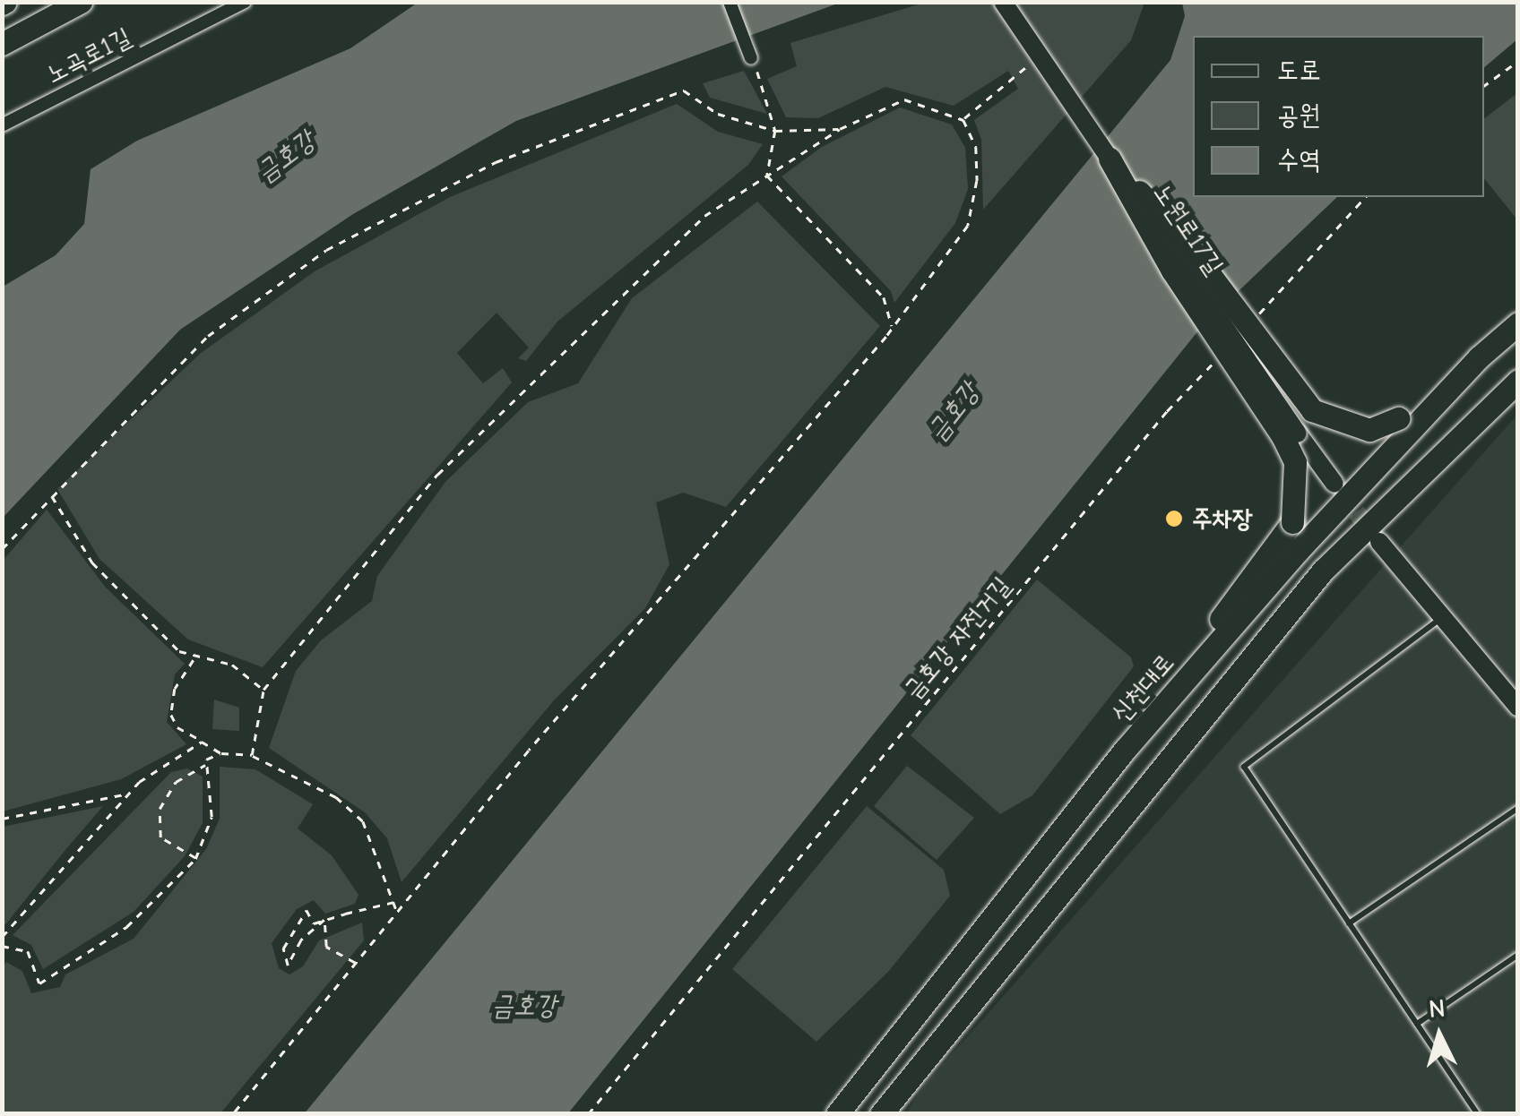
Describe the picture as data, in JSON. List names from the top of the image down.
{
  "streets": {
    "highway": ["신천대로"],
    "main road": ["노원로17길"],
    "street": ["노곡로1길"],
    "path": ["금호강 자전거길"]
  },
  "water": ["금호강"],
  "places": ["주차장"],
  "legend": ["도로", "공원", "수역"],
  "north": "top"
}
